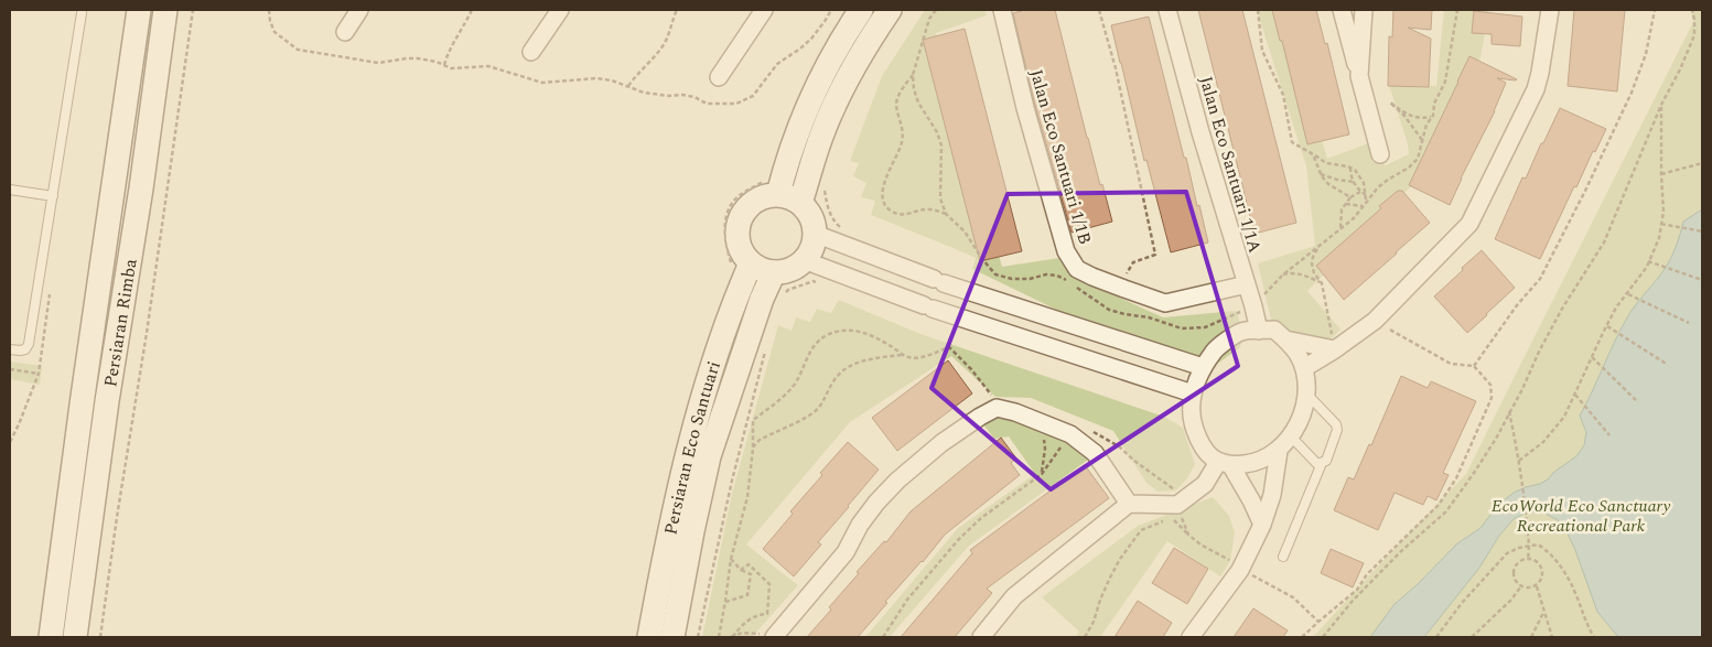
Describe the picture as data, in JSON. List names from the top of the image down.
{
  "streets": {
    "street": [
      "Jalan Eco Santuari 1/1B",
      "Jalan Eco Santuari 1/1A",
      "Persiaran Rimba",
      "Persiaran Eco Santuari"
    ]
  },
  "crossings": [
    ["Jalan Eco Santuari 1/1B", "Jalan Eco Santuari 1/1A"]
  ],
  "parks": ["EcoWorld Eco Sanctuary Recreational Park"]
}
